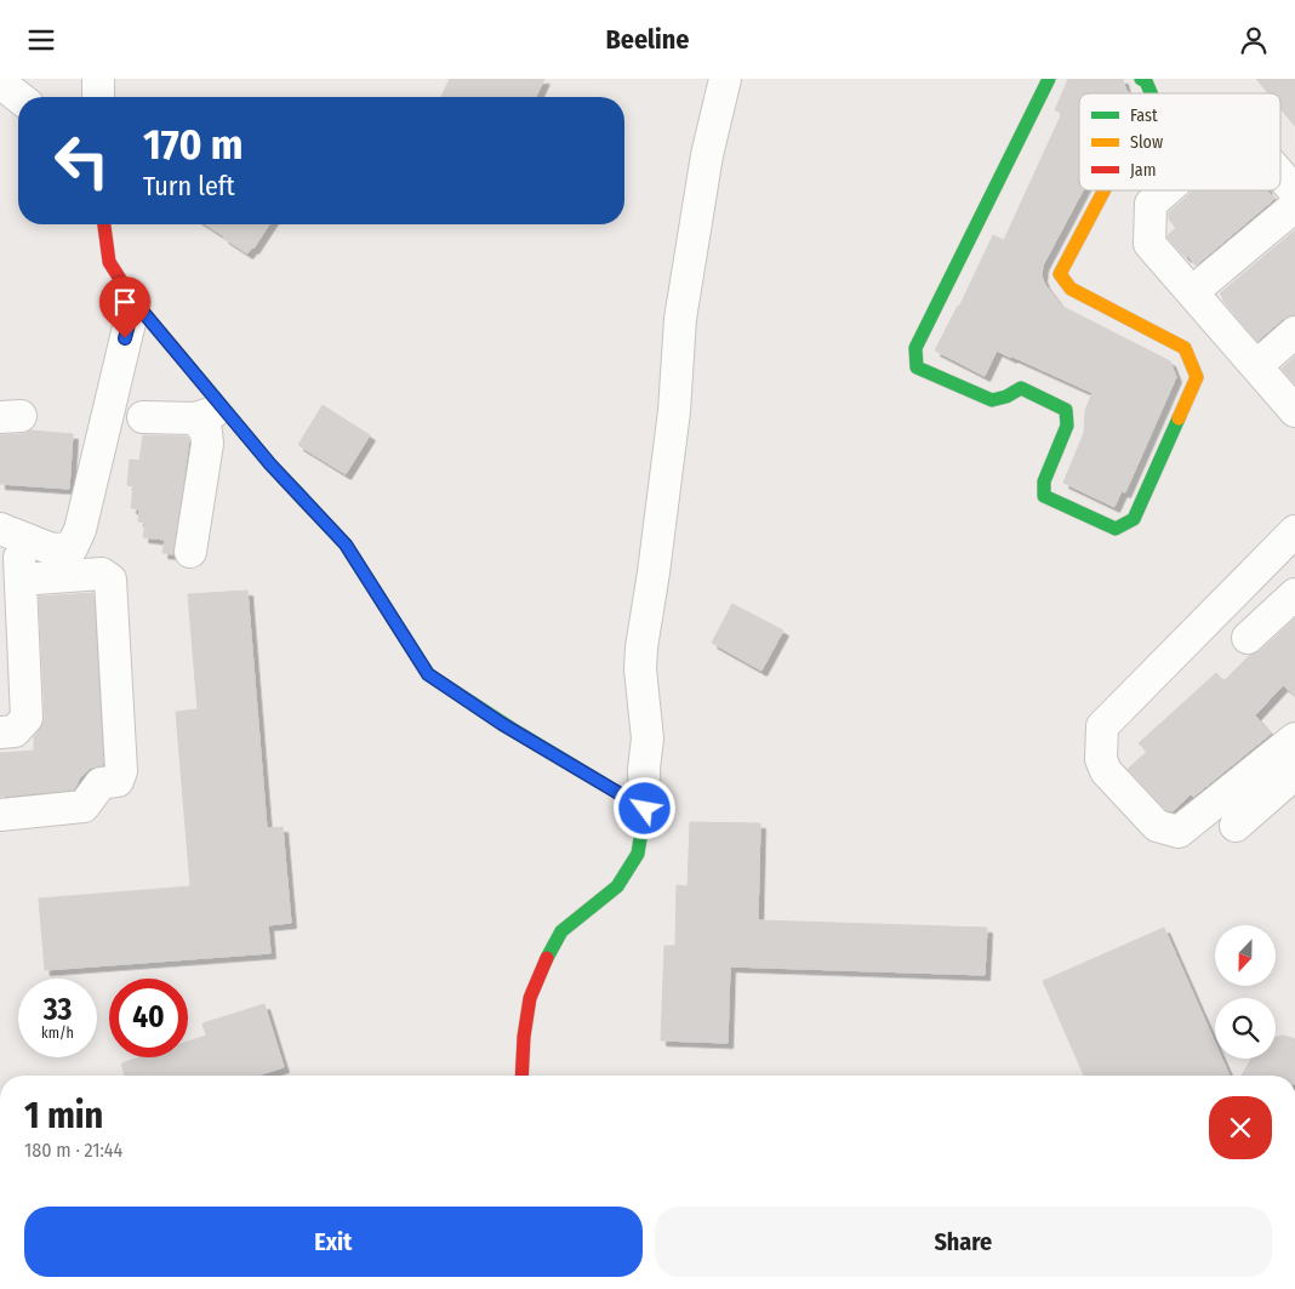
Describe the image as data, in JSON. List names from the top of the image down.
{
  "legend": ["Fast", "Slow", "Jam"],
  "north": "bottom",
  "page": {
    "header": "Beeline",
    "turn": ["170 m", "Turn left"],
    "speed": "33 km/h",
    "limit": "40",
    "heading": ["1 min", "180 m · 21:44"],
    "buttons": ["Exit", "Share"]
  }
}
